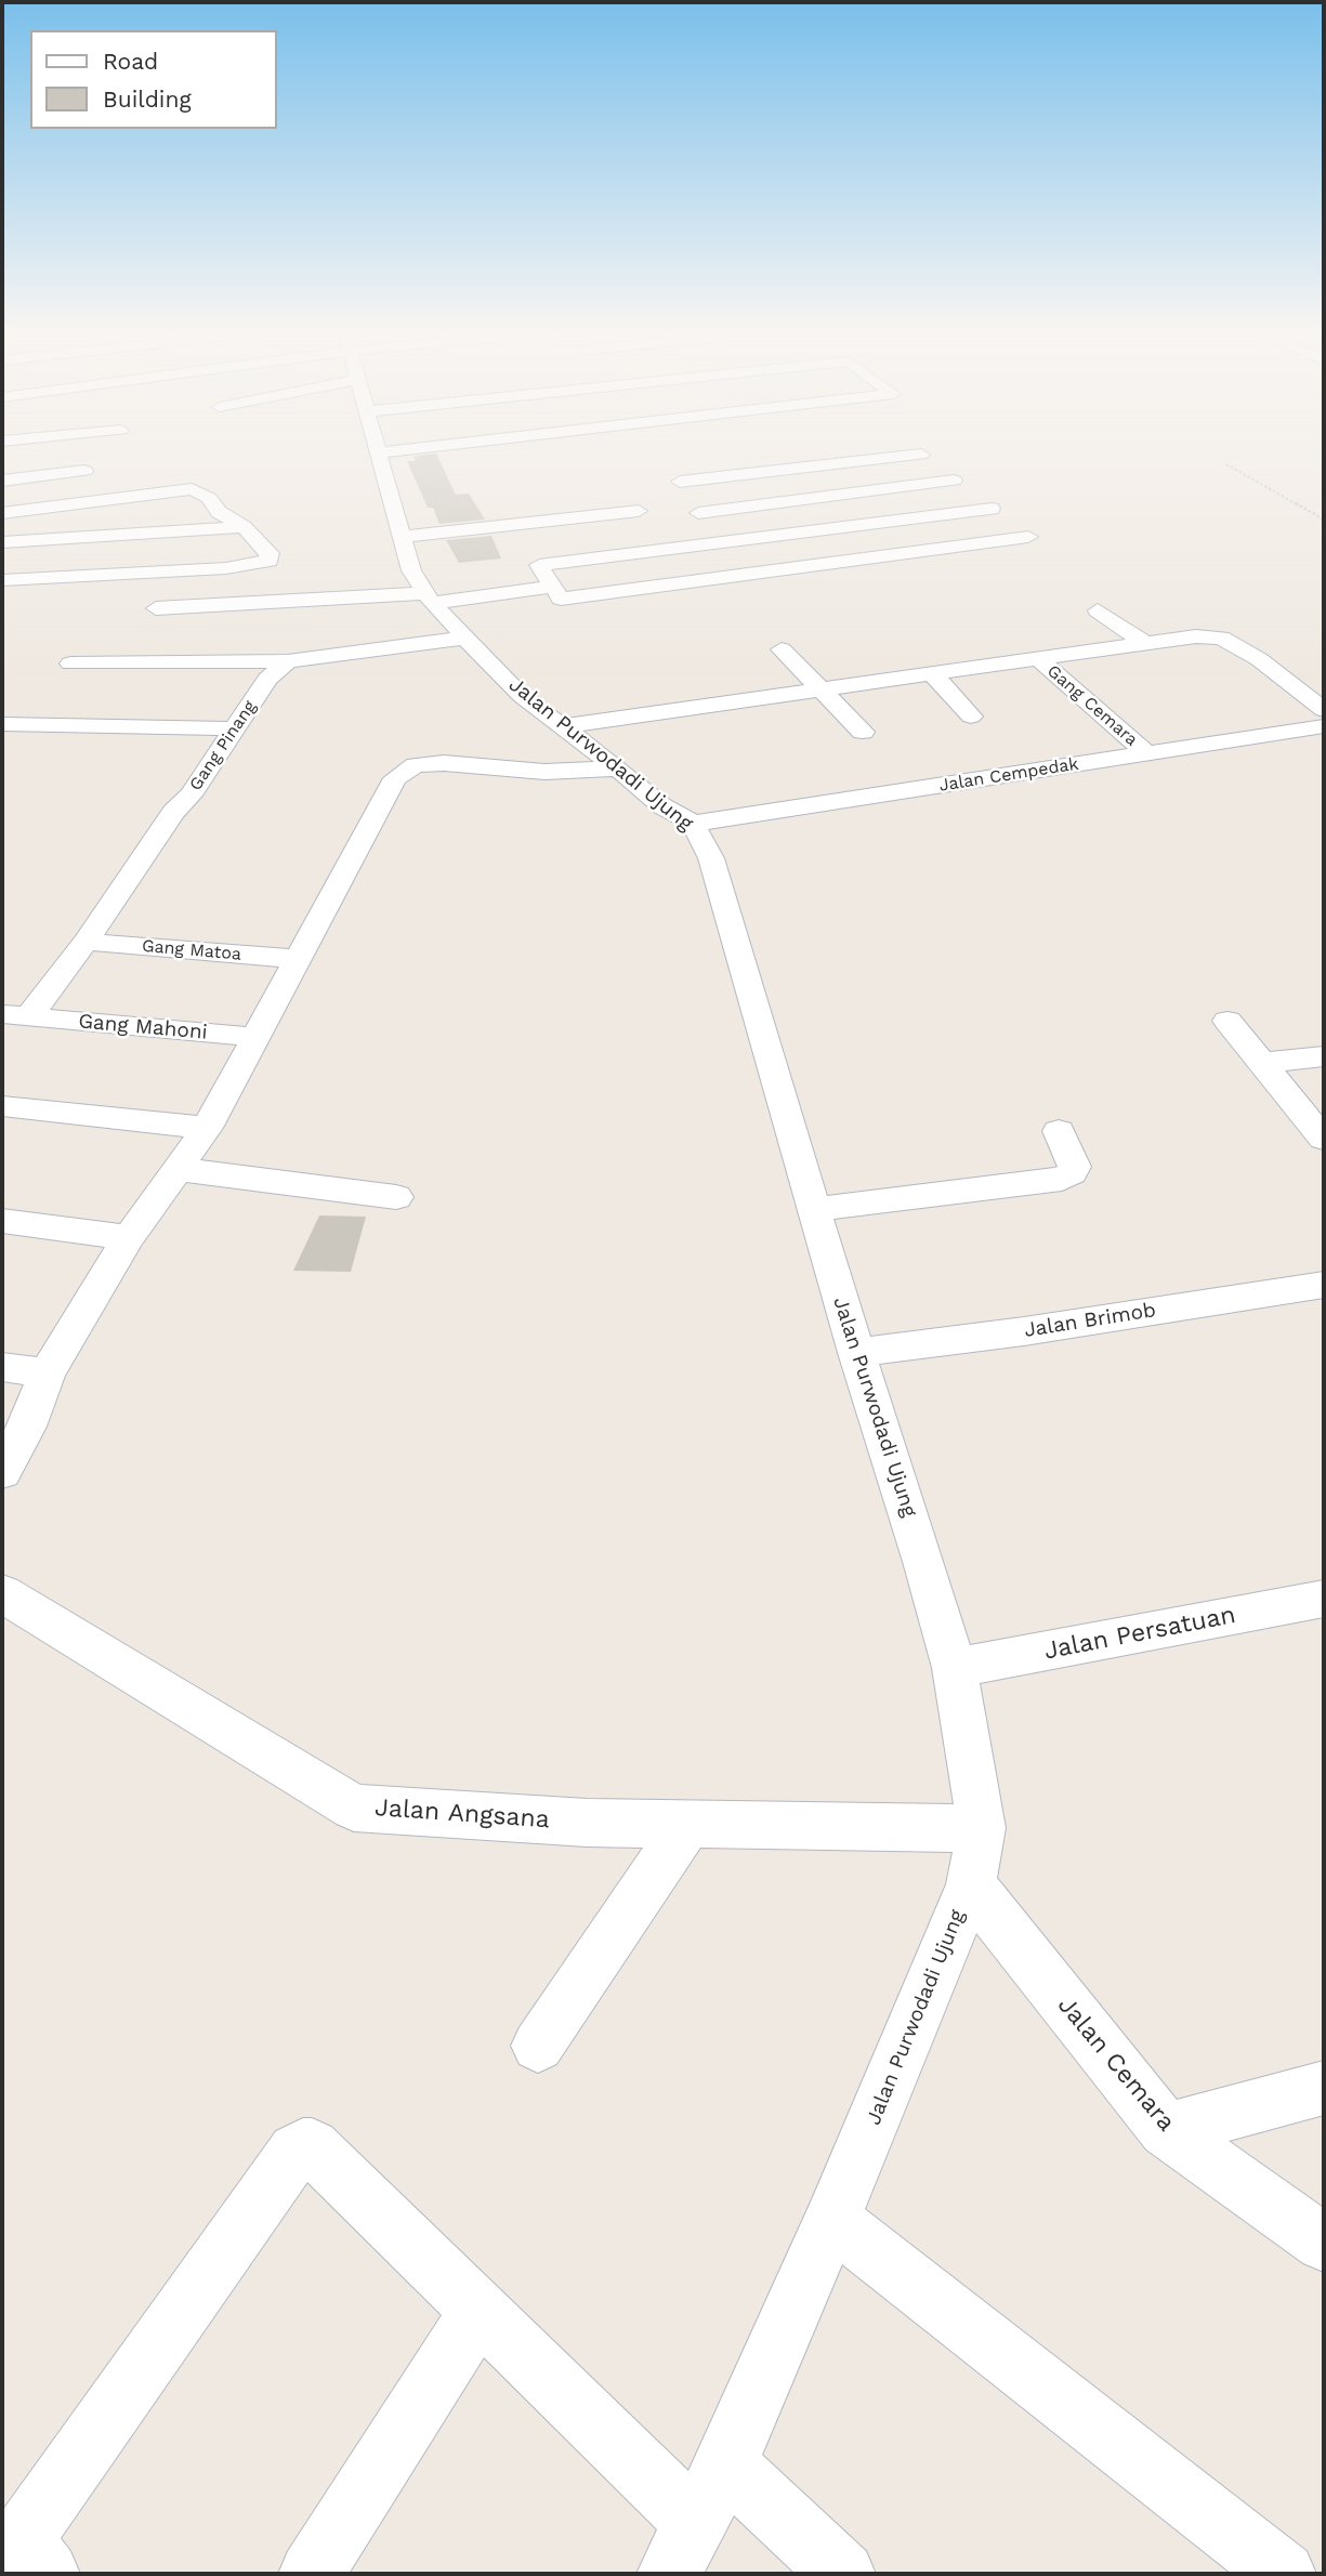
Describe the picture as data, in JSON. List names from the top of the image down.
{
  "streets": {
    "street": [
      "Gang Cemara",
      "Gang Pinang",
      "Jalan Purwodadi Ujung",
      "Jalan Cempedak",
      "Gang Matoa",
      "Gang Mahoni",
      "Jalan Brimob",
      "Jalan Persatuan",
      "Jalan Angsana",
      "Jalan Cemara"
    ]
  },
  "crossings": [
    ["Gang Cemara", "Jalan Cempedak"],
    ["Gang Pinang", "Gang Matoa"],
    ["Gang Pinang", "Gang Mahoni"],
    ["Jalan Purwodadi Ujung", "Jalan Cempedak"],
    ["Jalan Purwodadi Ujung", "Jalan Brimob"],
    ["Jalan Purwodadi Ujung", "Jalan Persatuan"],
    ["Jalan Purwodadi Ujung", "Jalan Angsana"],
    ["Jalan Purwodadi Ujung", "Jalan Cemara"]
  ],
  "legend": ["Road", "Building"]
}
